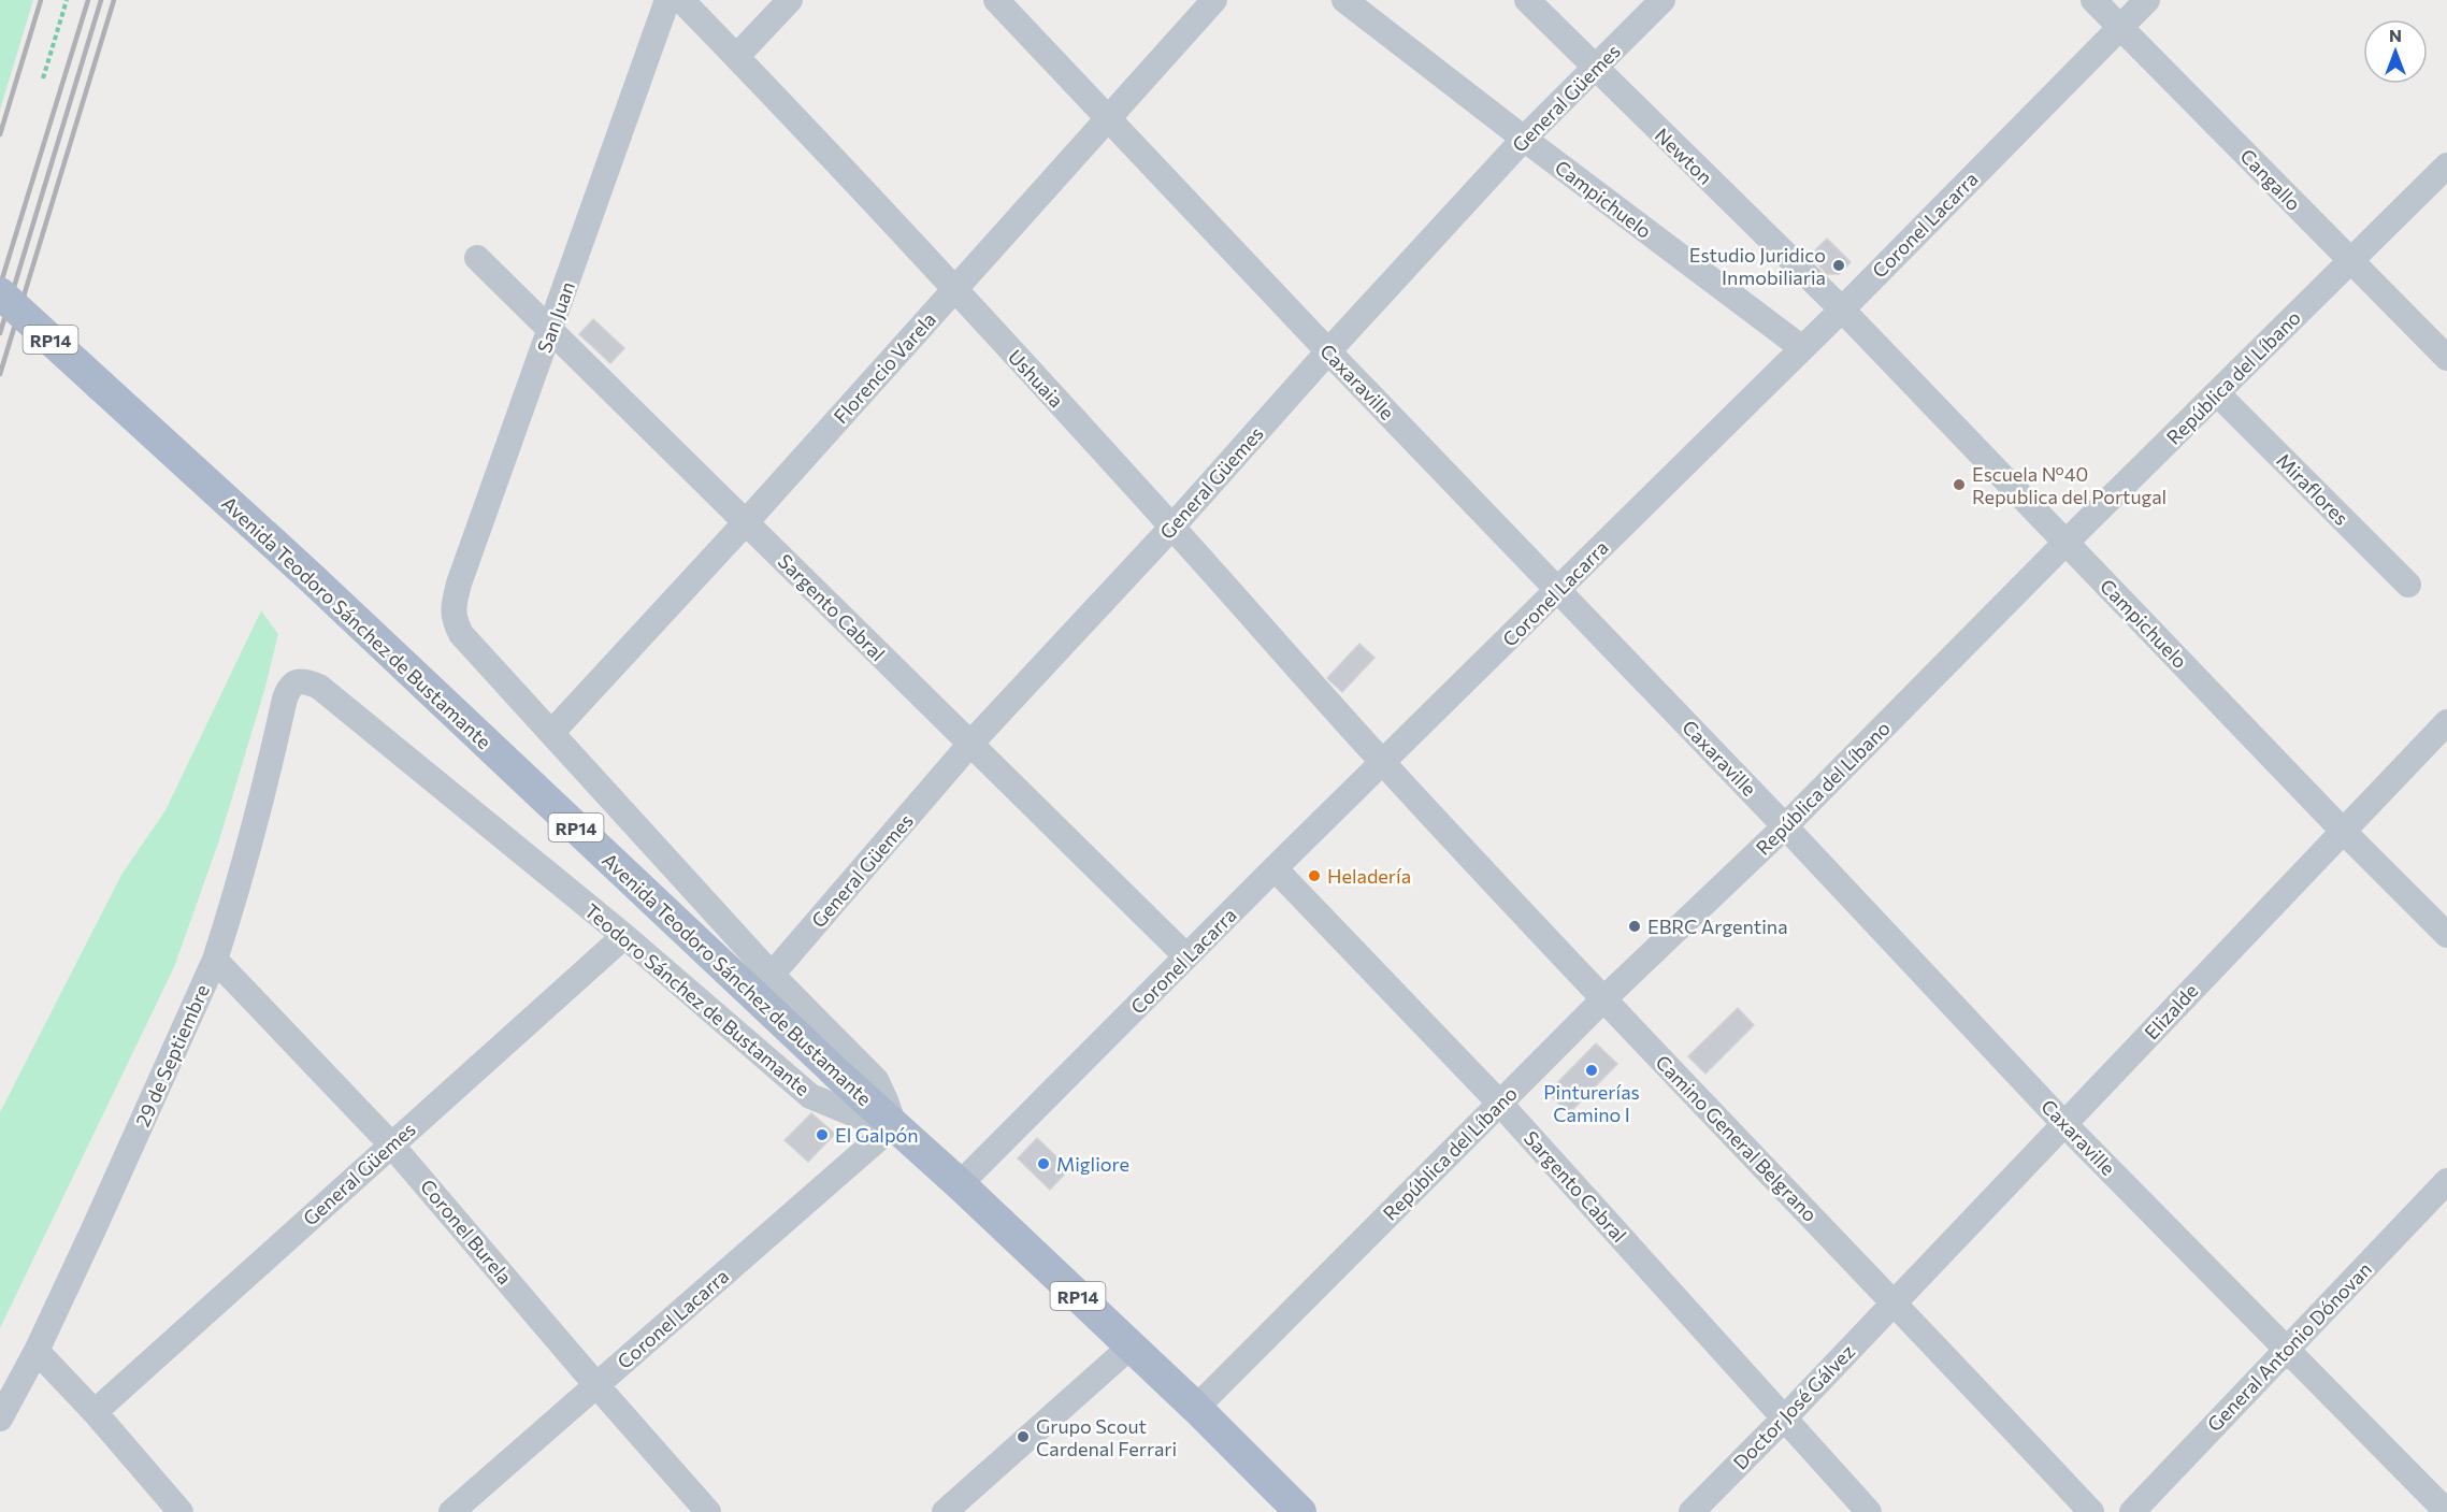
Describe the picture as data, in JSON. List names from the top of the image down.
{
  "streets": {
    "main road": ["RP14", "Avenida Teodoro Sánchez de Bustamante"],
    "street": [
      "General Güemes",
      "Newton",
      "Cangallo",
      "Campichuelo",
      "Coronel Lacarra",
      "San Juan",
      "Florencio Varela",
      "República del Líbano",
      "Ushuaia",
      "Caxaraville",
      "Miraflores",
      "Sargento Cabral",
      "Teodoro Sánchez de Bustamante",
      "Elizalde",
      "29 de Septiembre",
      "Camino General Belgrano",
      "Coronel Burela",
      "General Antonio Dónovan",
      "Doctor José Gálvez"
    ]
  },
  "crossings": [
    ["General Güemes", "Newton"],
    ["General Güemes", "Campichuelo"],
    ["General Güemes", "Ushuaia"],
    ["General Güemes", "Caxaraville"],
    ["General Güemes", "Sargento Cabral"],
    ["General Güemes", "Teodoro Sánchez de Bustamante"],
    ["General Güemes", "Coronel Burela"],
    ["Newton", "Campichuelo"],
    ["Newton", "Coronel Lacarra"],
    ["Cangallo", "Coronel Lacarra"],
    ["Cangallo", "República del Líbano"],
    ["Campichuelo", "Coronel Lacarra"],
    ["Campichuelo", "República del Líbano"],
    ["Campichuelo", "Elizalde"],
    ["Coronel Lacarra", "Ushuaia"],
    ["Coronel Lacarra", "Caxaraville"],
    ["Coronel Lacarra", "Sargento Cabral"],
    ["Coronel Lacarra", "Avenida Teodoro Sánchez de Bustamante"],
    ["Coronel Lacarra", "Teodoro Sánchez de Bustamante"],
    ["Coronel Lacarra", "Camino General Belgrano"],
    ["Coronel Lacarra", "Coronel Burela"],
    ["San Juan", "Florencio Varela"],
    ["San Juan", "Sargento Cabral"],
    ["Florencio Varela", "Ushuaia"],
    ["Florencio Varela", "Caxaraville"],
    ["Florencio Varela", "Sargento Cabral"],
    ["República del Líbano", "Caxaraville"],
    ["República del Líbano", "Miraflores"],
    ["República del Líbano", "Sargento Cabral"],
    ["República del Líbano", "Avenida Teodoro Sánchez de Bustamante"],
    ["República del Líbano", "Camino General Belgrano"],
    ["Ushuaia", "Camino General Belgrano"],
    ["Caxaraville", "Elizalde"],
    ["Caxaraville", "General Antonio Dónovan"],
    ["Sargento Cabral", "Doctor José Gálvez"],
    ["Avenida Teodoro Sánchez de Bustamante", "Teodoro Sánchez de Bustamante"],
    ["Teodoro Sánchez de Bustamante", "29 de Septiembre"],
    ["Elizalde", "Camino General Belgrano"],
    ["Elizalde", "Doctor José Gálvez"],
    ["29 de Septiembre", "Coronel Burela"],
    ["Camino General Belgrano", "Doctor José Gálvez"]
  ],
  "places": [
    "Estudio Juridico Inmobiliaria",
    "Escuela Nº40 Republica del Portugal",
    "Heladería",
    "EBRC Argentina",
    "Pinturerías Camino I",
    "El Galpón",
    "Migliore",
    "Grupo Scout Cardenal Ferrari"
  ],
  "north": "top"
}
